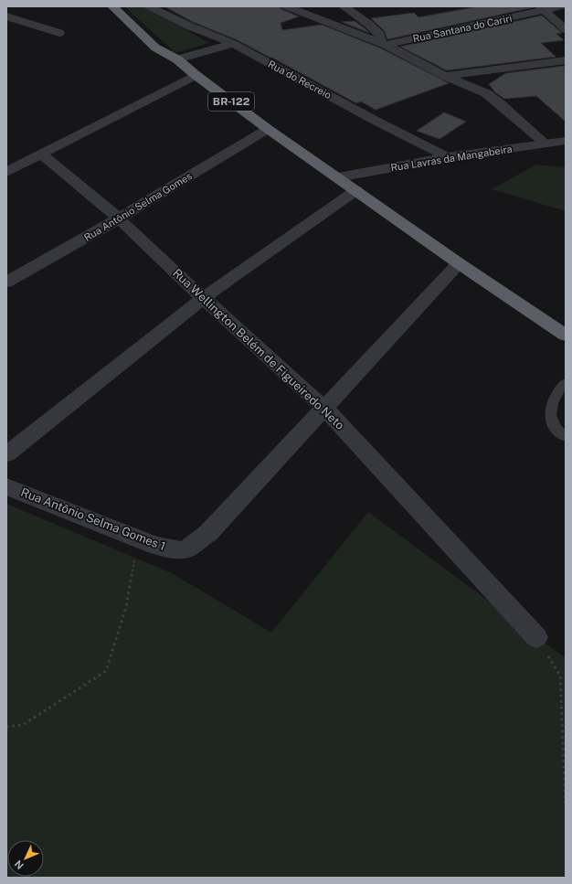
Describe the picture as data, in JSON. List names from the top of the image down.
{
  "streets": {
    "highway": ["BR-122"],
    "street": [
      "Rua Santana do Cariri",
      "Rua do Recreio",
      "Rua Lavras da Mangabeira",
      "Rua Antônio Selma Gomes",
      "Rua Wellington Belém de Figueiredo Neto",
      "Rua Antônio Selma Gomes 1"
    ]
  },
  "crossings": [
    ["Rua do Recreio", "Rua Lavras da Mangabeira"],
    ["BR-122", "Rua Lavras da Mangabeira"],
    ["BR-122", "Rua Antônio Selma Gomes"],
    ["Rua Antônio Selma Gomes", "Rua Wellington Belém de Figueiredo Neto"],
    ["Rua Wellington Belém de Figueiredo Neto", "Rua Antônio Selma Gomes 1"]
  ],
  "north": "bottom left"
}
